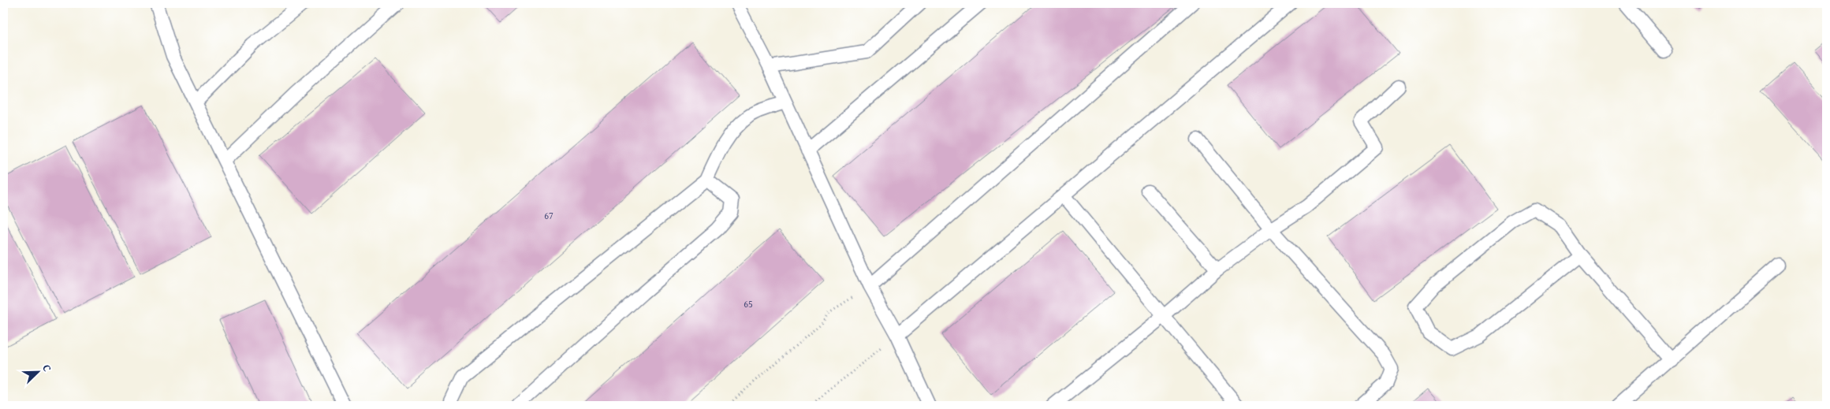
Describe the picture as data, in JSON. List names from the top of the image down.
{
  "house_numbers": ["67", "65"],
  "north": "top right"
}
